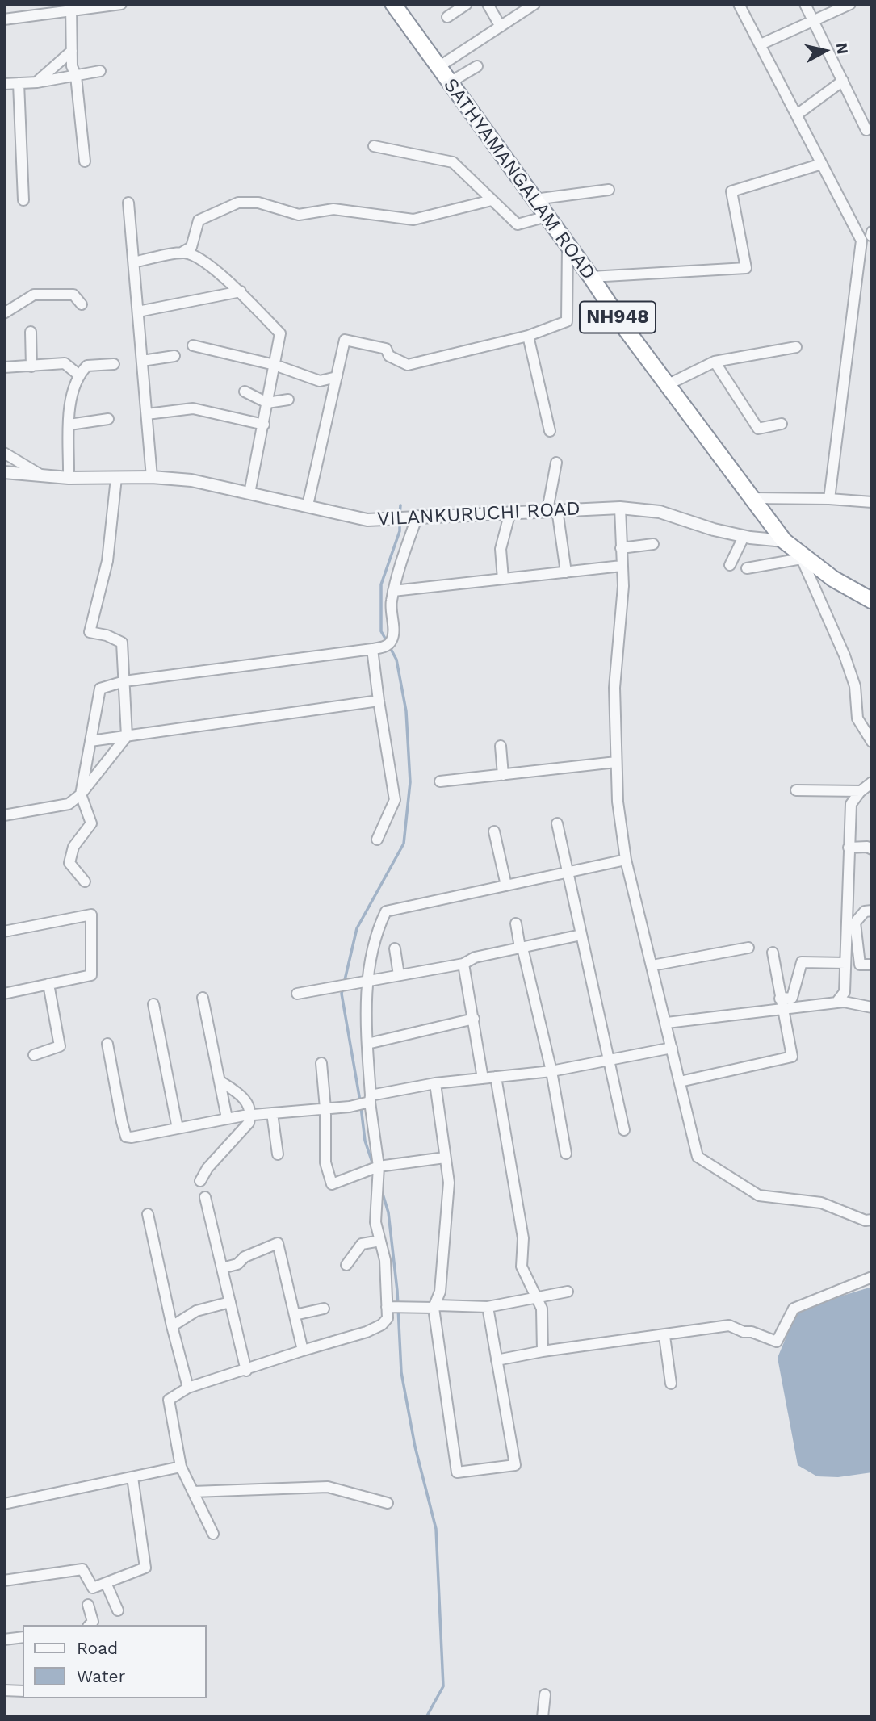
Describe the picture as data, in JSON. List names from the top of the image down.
{
  "streets": {
    "highway": ["SATHYAMANGALAM ROAD", "NH948"],
    "street": ["VILANKURUCHI ROAD"]
  },
  "crossings": [
    ["SATHYAMANGALAM ROAD", "VILANKURUCHI ROAD"]
  ],
  "legend": ["Road", "Water"],
  "north": "right"
}
